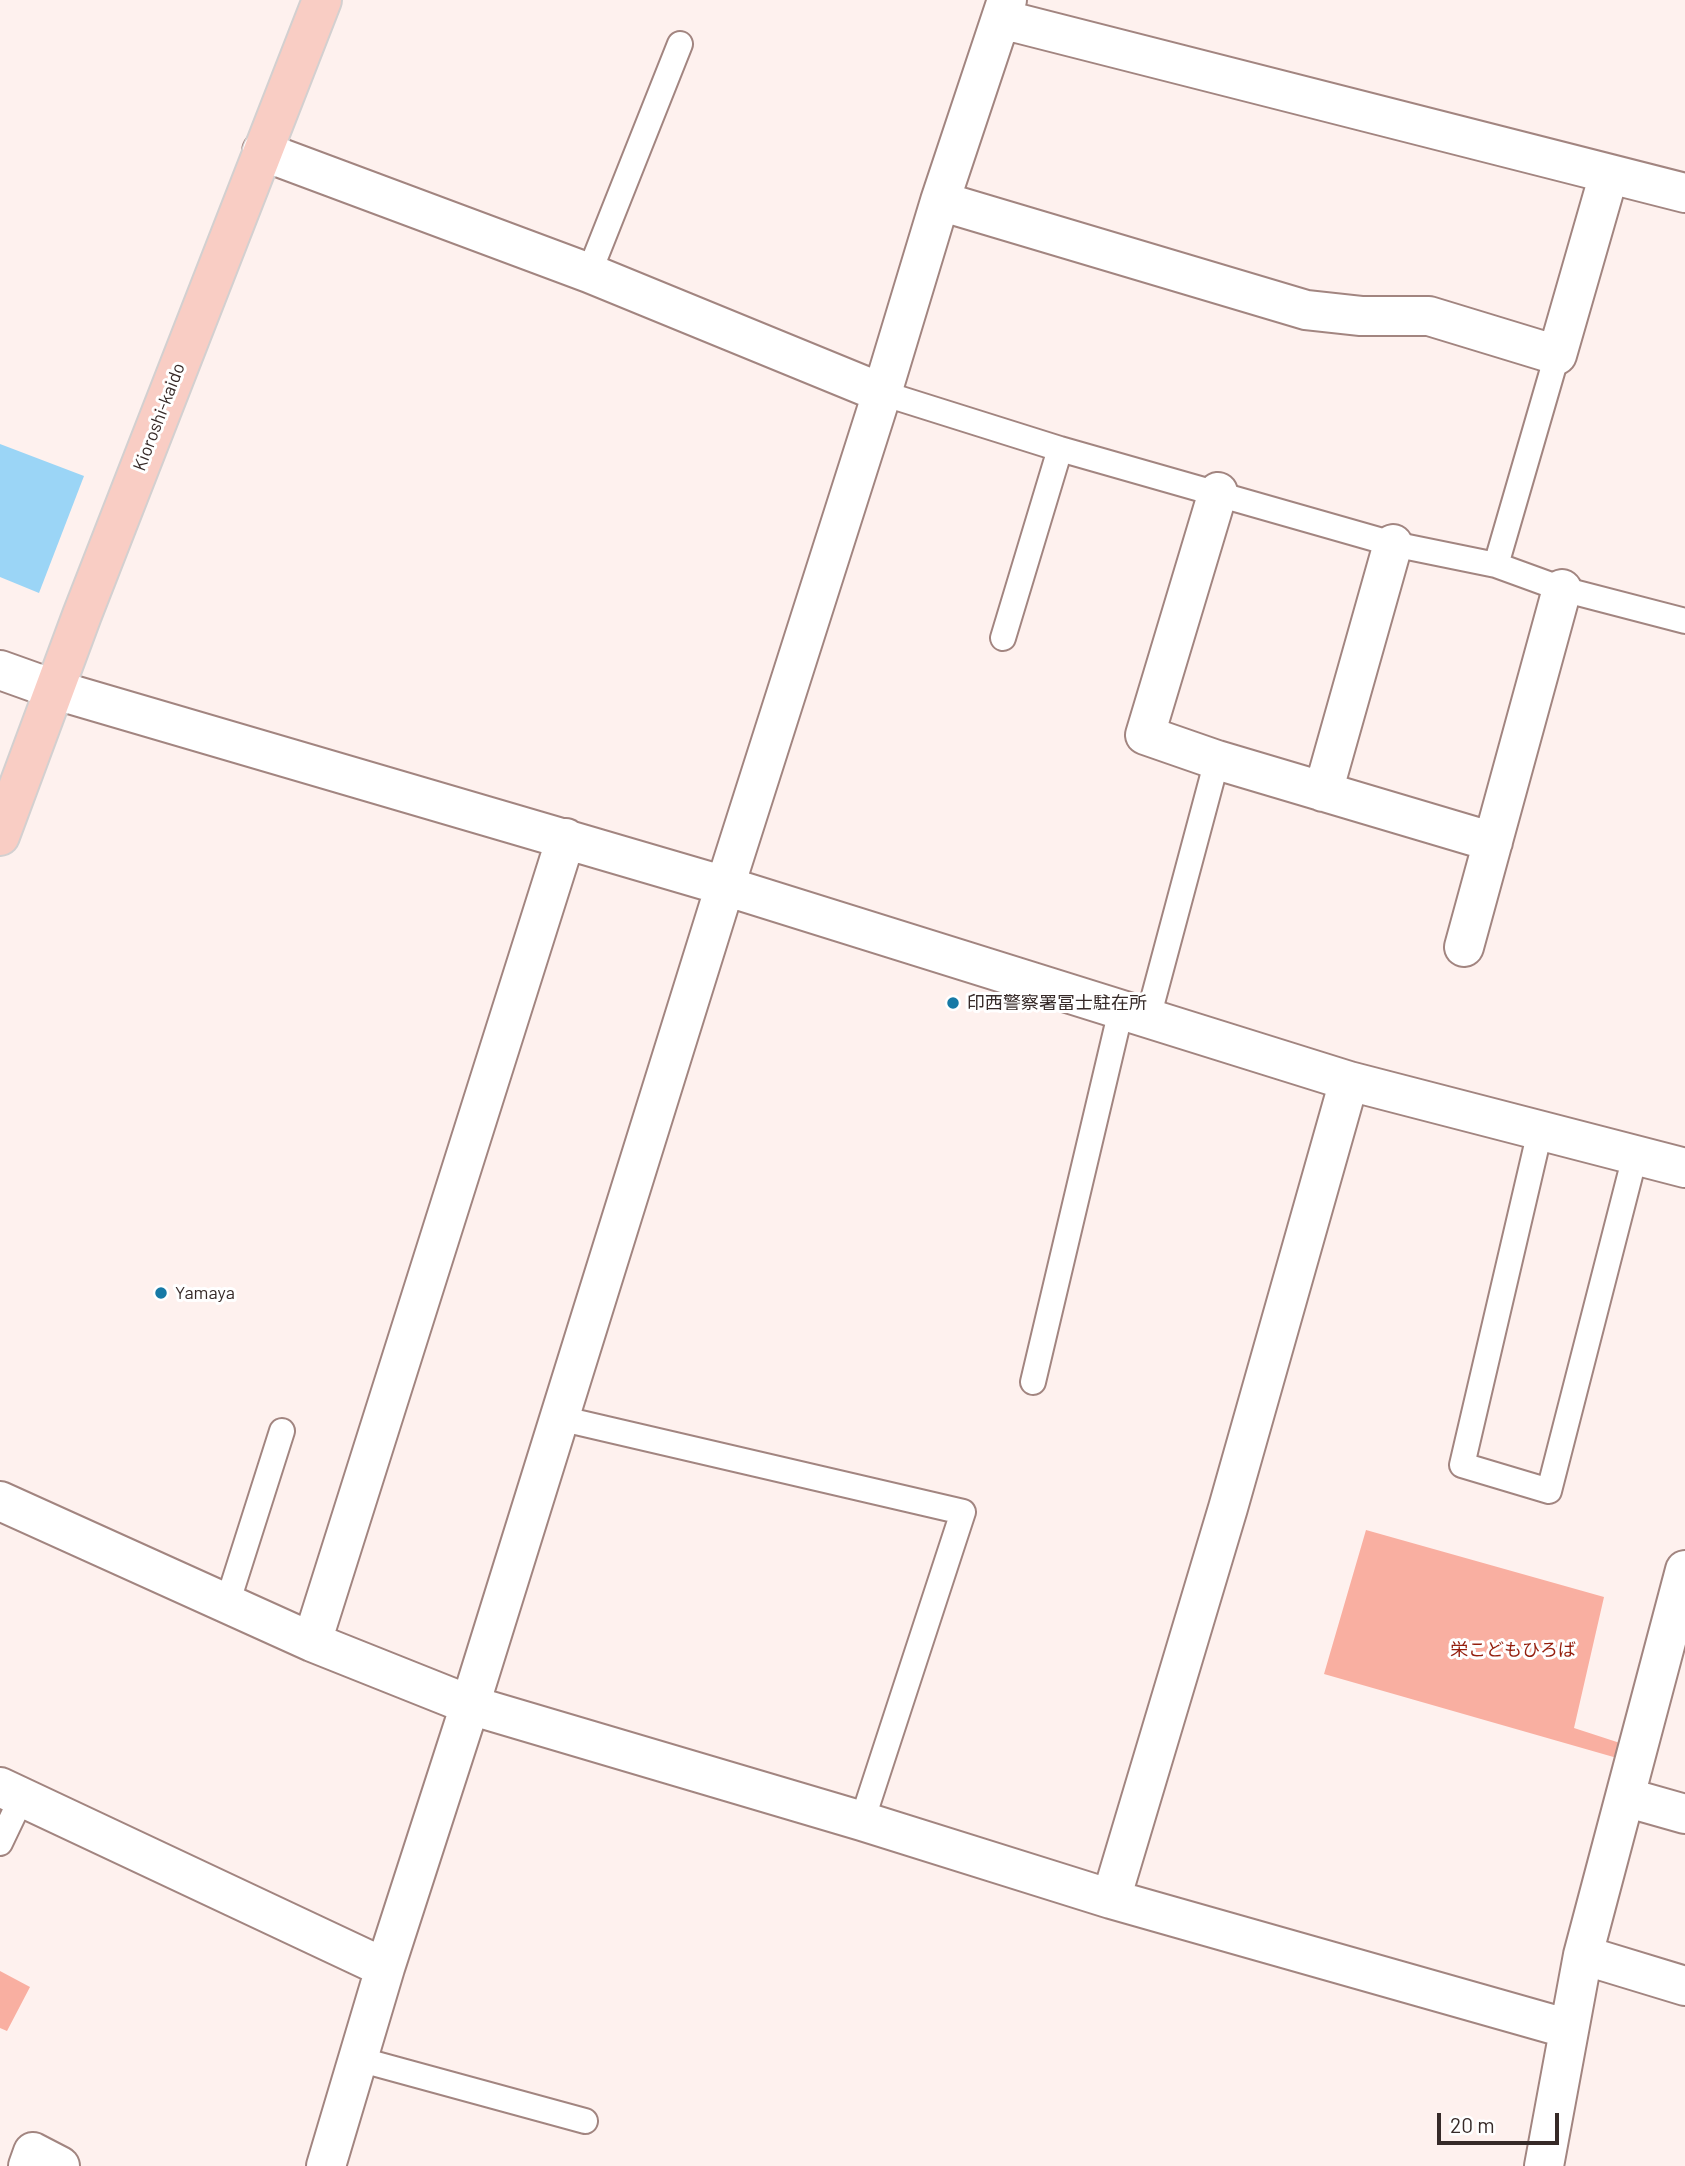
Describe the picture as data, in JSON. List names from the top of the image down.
{
  "streets": {
    "main road": ["Kioroshi-kaido"]
  },
  "parks": ["栄こどもひろば"],
  "places": ["印西警察署冨士駐在所", "Yamaya"],
  "scale_bar": "20 m"
}
